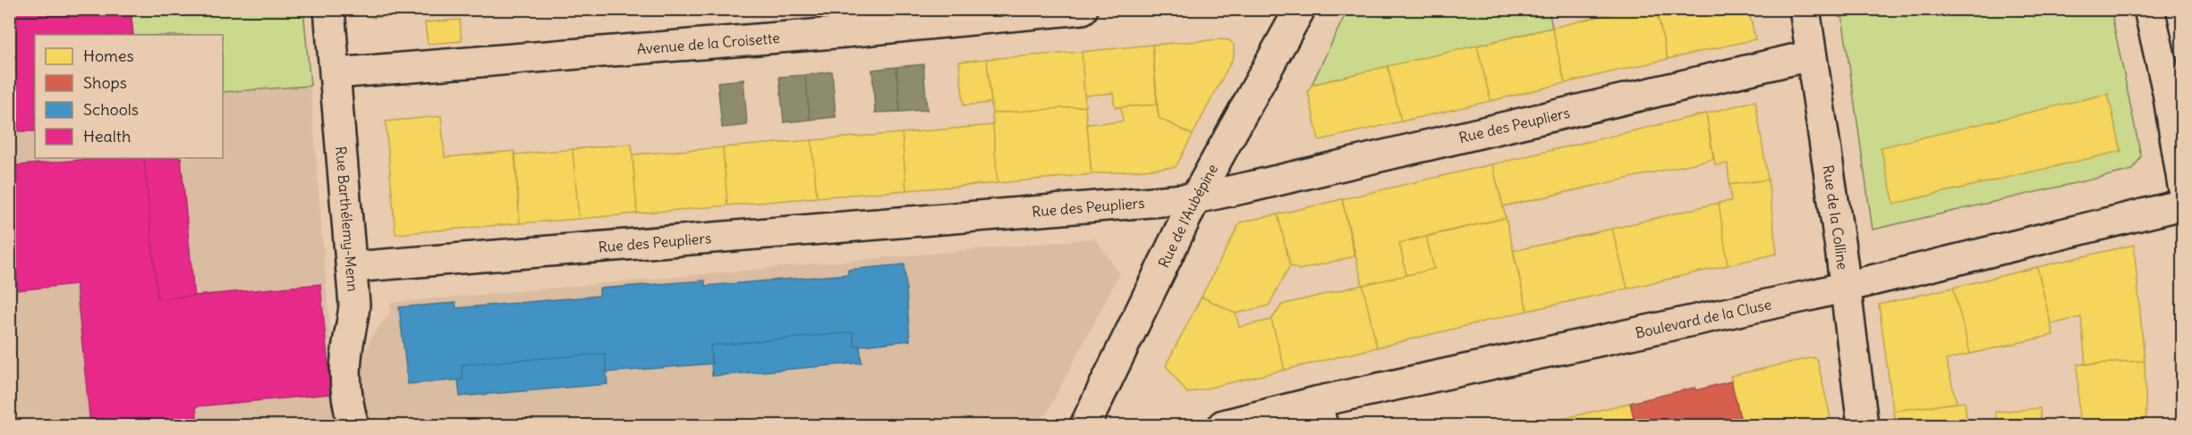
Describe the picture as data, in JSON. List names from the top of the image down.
{
  "streets": {
    "street": [
      "Avenue de la Croisette",
      "Rue des Peupliers",
      "Rue de l'Aubépine",
      "Rue de la Colline",
      "Rue Barthélemy-Menn",
      "Boulevard de la Cluse"
    ]
  },
  "crossings": [
    ["Avenue de la Croisette", "Rue Barthélemy-Menn"],
    ["Rue des Peupliers", "Rue de l'Aubépine"],
    ["Rue des Peupliers", "Rue de la Colline"],
    ["Rue des Peupliers", "Rue Barthélemy-Menn"],
    ["Rue de la Colline", "Boulevard de la Cluse"]
  ],
  "legend": [
    "Homes",
    "Shops",
    "Schools",
    "Health"
  ]
}
